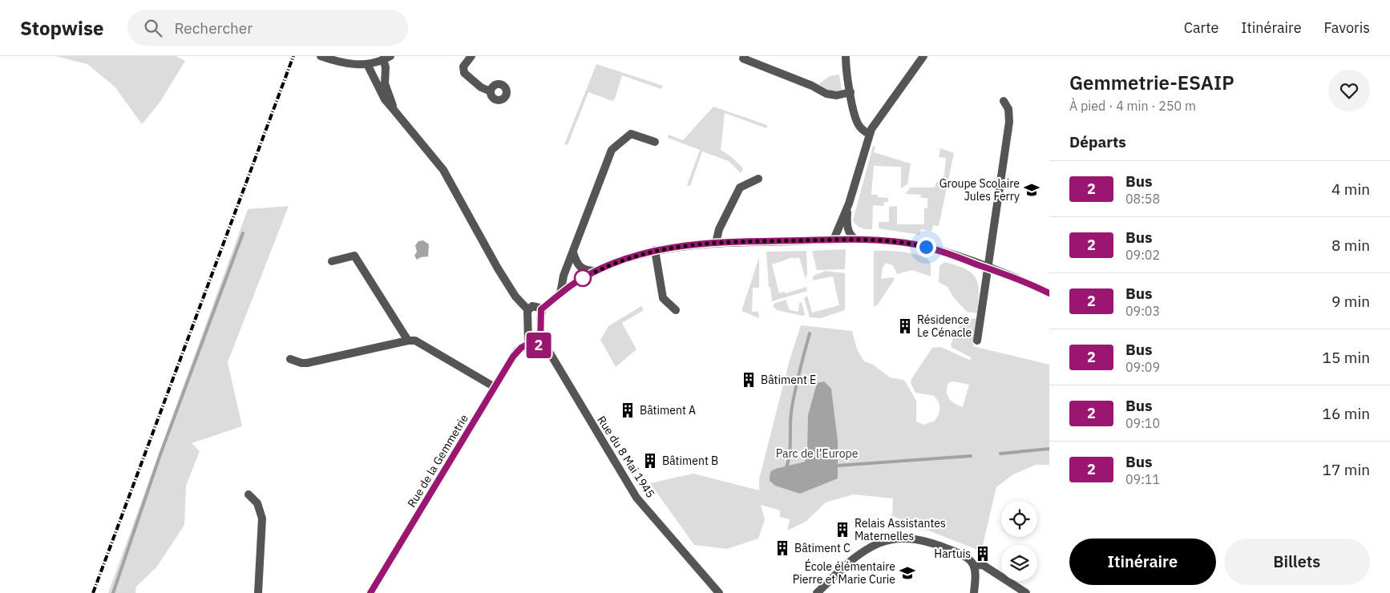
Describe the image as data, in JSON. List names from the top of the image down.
{
  "streets": {
    "street": ["Rue du 8 Mai 1945", "Rue de la Gemmetrie"]
  },
  "crossings": [
    ["Rue du 8 Mai 1945", "Rue de la Gemmetrie"]
  ],
  "parks": ["Parc de l’Europe"],
  "places": {
    "school or university": ["Groupe Scolaire Jules Ferry", "École élémentaire Pierre et Marie Curie"],
    "building": [
      "Résidence Le Cénacle",
      "Bâtiment E",
      "Bâtiment A",
      "Bâtiment B",
      "Relais Assistantes Maternelles",
      "Bâtiment C",
      "Hartuis"
    ]
  },
  "lines": ["bus line 2"],
  "page": {
    "header": "Stopwise",
    "search": "Rechercher",
    "nav": ["Carte", "Itinéraire", "Favoris"],
    "on_map": "2",
    "heading": [
      ["Gemmetrie-ESAIP", "À pied · 4 min · 250 m"],
      "Départs"
    ],
    "list": [
      {
        "mark": "2",
        "name": "Bus",
        "note": "08:58",
        "value": "4 min"
      },
      {
        "mark": "2",
        "name": "Bus",
        "note": "09:02",
        "value": "8 min"
      },
      {
        "mark": "2",
        "name": "Bus",
        "note": "09:03",
        "value": "9 min"
      },
      {
        "mark": "2",
        "name": "Bus",
        "note": "09:09",
        "value": "15 min"
      },
      {
        "mark": "2",
        "name": "Bus",
        "note": "09:10",
        "value": "16 min"
      },
      {
        "mark": "2",
        "name": "Bus",
        "note": "09:11",
        "value": "17 min"
      }
    ],
    "buttons": ["Itinéraire", "Billets"]
  }
}
